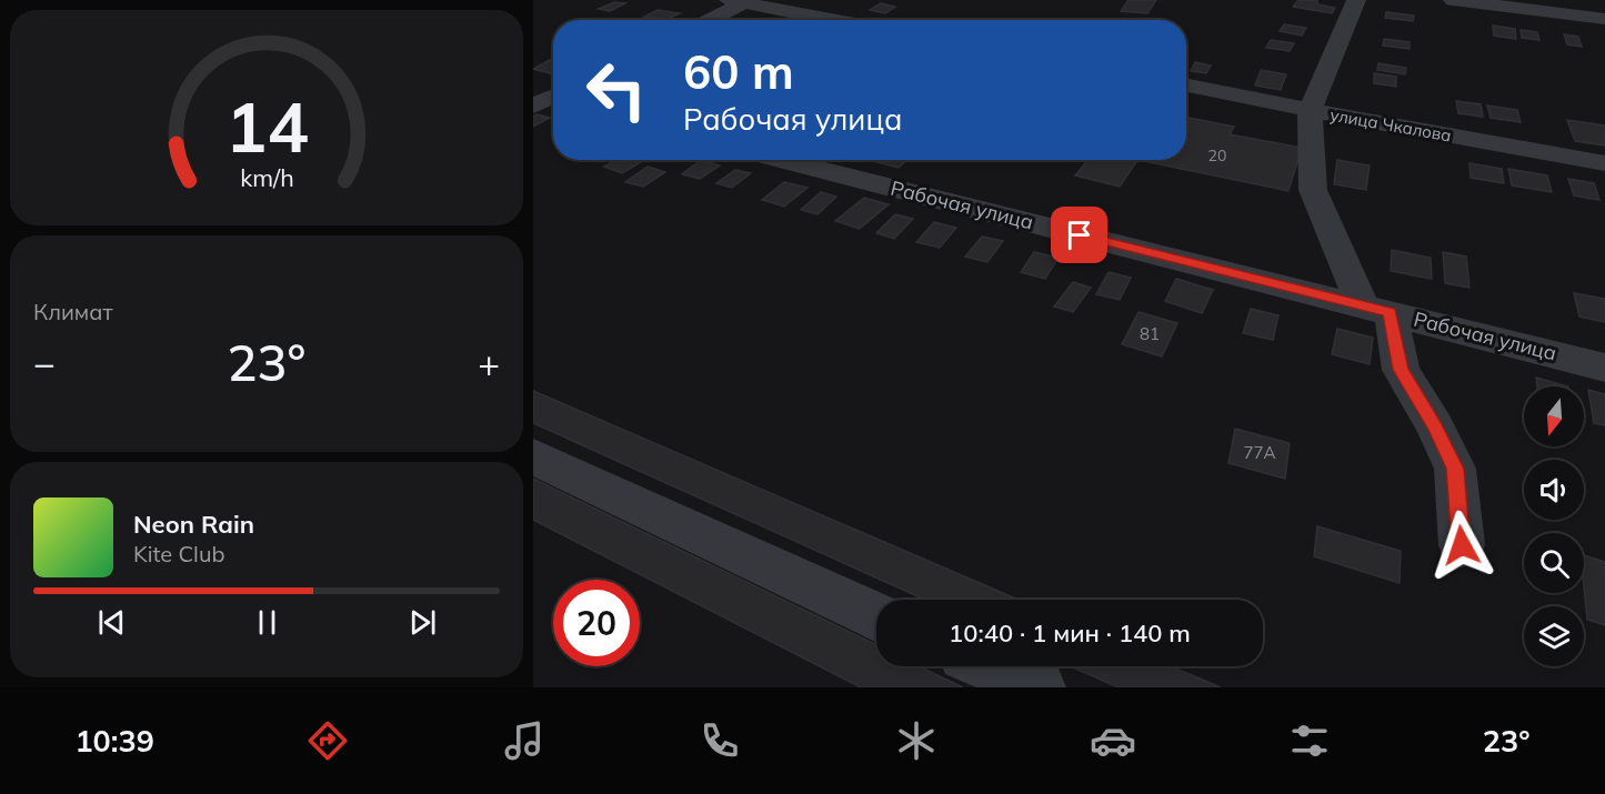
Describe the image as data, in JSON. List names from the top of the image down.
{
  "streets": {
    "street": ["улица Чкалова", "Рабочая улица"]
  },
  "house_numbers": ["20", "81", "77А"],
  "north": "bottom",
  "page": {
    "turn": ["60 m", "Рабочая улица"],
    "tile": "Климат",
    "heat": ["−", "23°", "+"],
    "song": ["Neon Rain", "Kite Club"],
    "limit": "20",
    "trip": "10:40 · 1 мин · 140 m",
    "tabs": ["10:39", "23°"],
    "gauge": ["14", "km/h"]
  }
}
